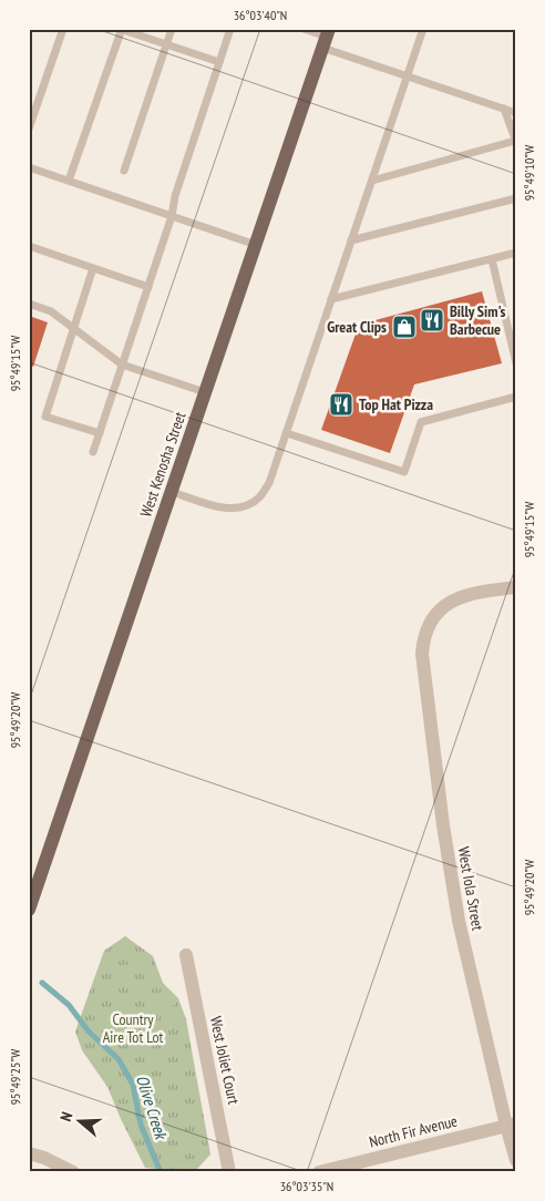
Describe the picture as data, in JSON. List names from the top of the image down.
{
  "streets": {
    "main road": ["West Kenosha Street"],
    "street": ["West Iola Street", "West Joliet Court", "North Fir Avenue"]
  },
  "crossings": [
    ["West Iola Street", "North Fir Avenue"]
  ],
  "water": ["Olive Creek"],
  "parks": ["Country Aire Tot Lot"],
  "places": {
    "restaurant": ["Billy Sim's Barbecue", "Top Hat Pizza"],
    "shop": ["Great Clips"]
  },
  "north": "left",
  "coordinates": [
    "36°03'40\"N",
    "95°49'10\"W",
    "95°49'15\"W",
    "95°49'20\"W",
    "95°49'25\"W",
    "36°03'35\"N"
  ]
}
